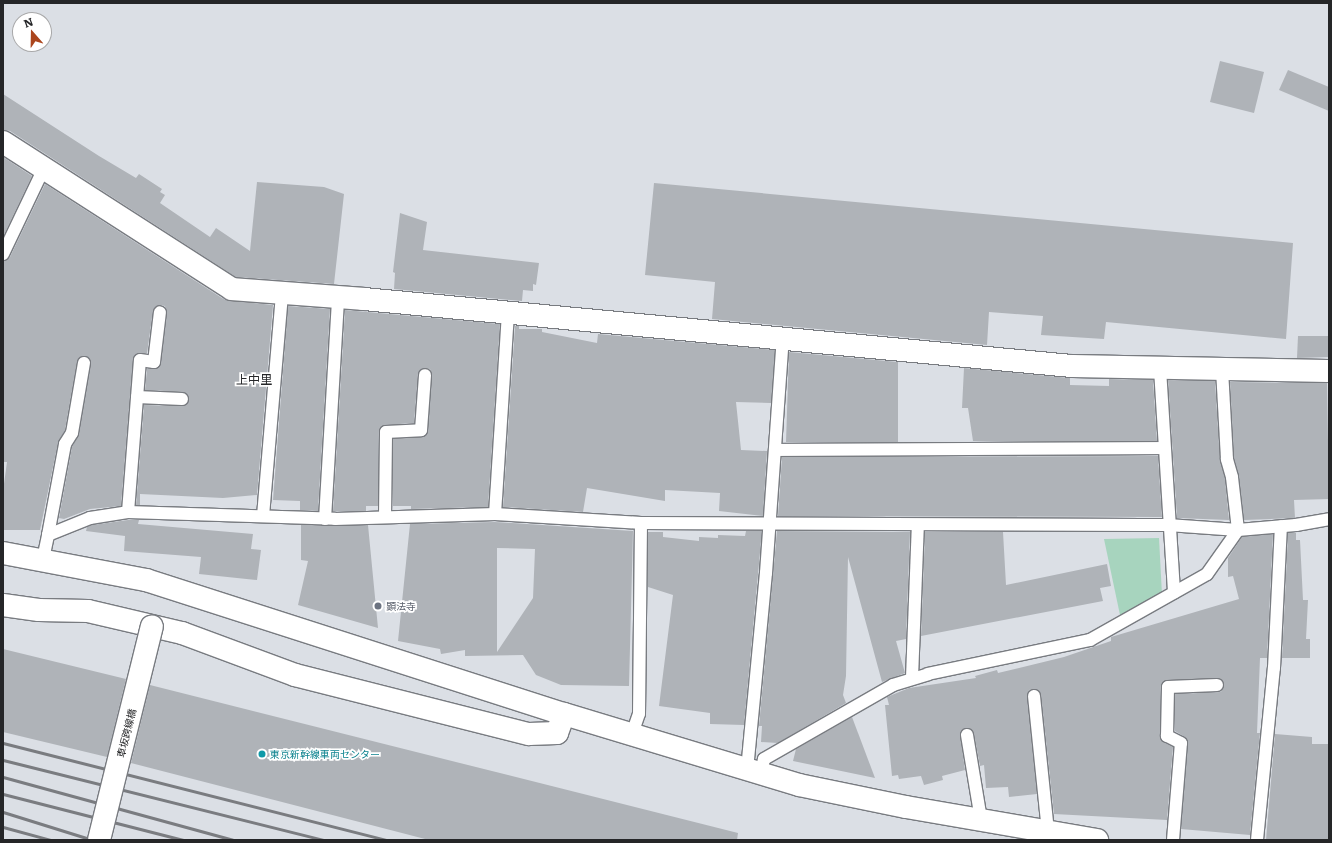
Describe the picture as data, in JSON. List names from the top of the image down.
{
  "streets": {
    "street": ["車坂跨線橋"]
  },
  "districts": ["上中里"],
  "places": ["顕法寺", "東京新幹線車両センター"],
  "north": "top"
}
